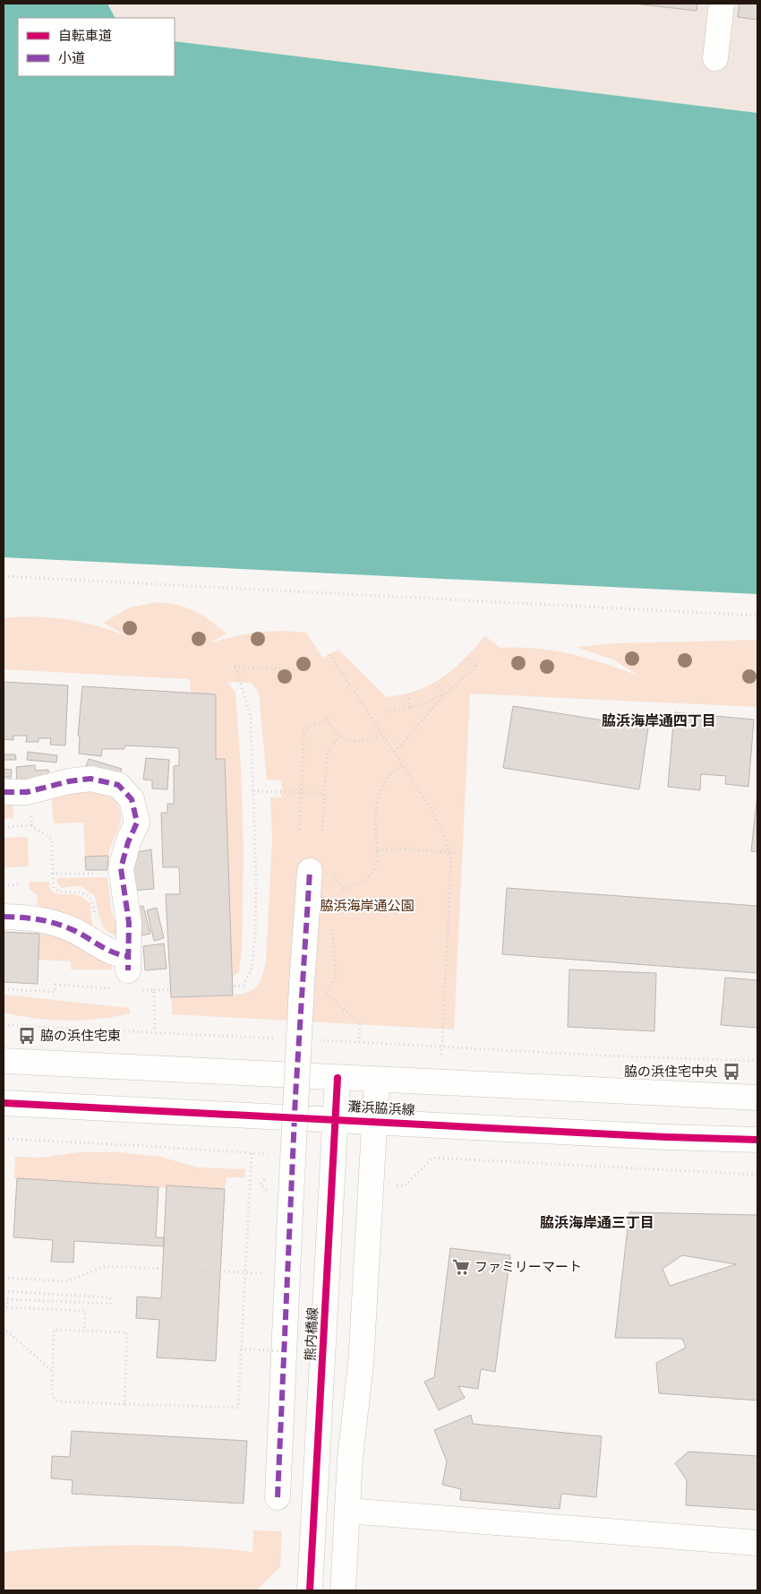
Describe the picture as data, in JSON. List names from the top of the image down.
{
  "streets": {
    "street": ["灘浜脇浜線", "熊内橋線"]
  },
  "crossings": [
    ["灘浜脇浜線", "熊内橋線"]
  ],
  "districts": ["脇浜海岸通四丁目", "脇浜海岸通三丁目"],
  "parks": ["脇浜海岸通公園"],
  "places": {
    "bus stop": ["脇の浜住宅東", "脇の浜住宅中央"],
    "supermarket": ["ファミリーマート"]
  },
  "legend": ["自転車道", "小道"]
}
